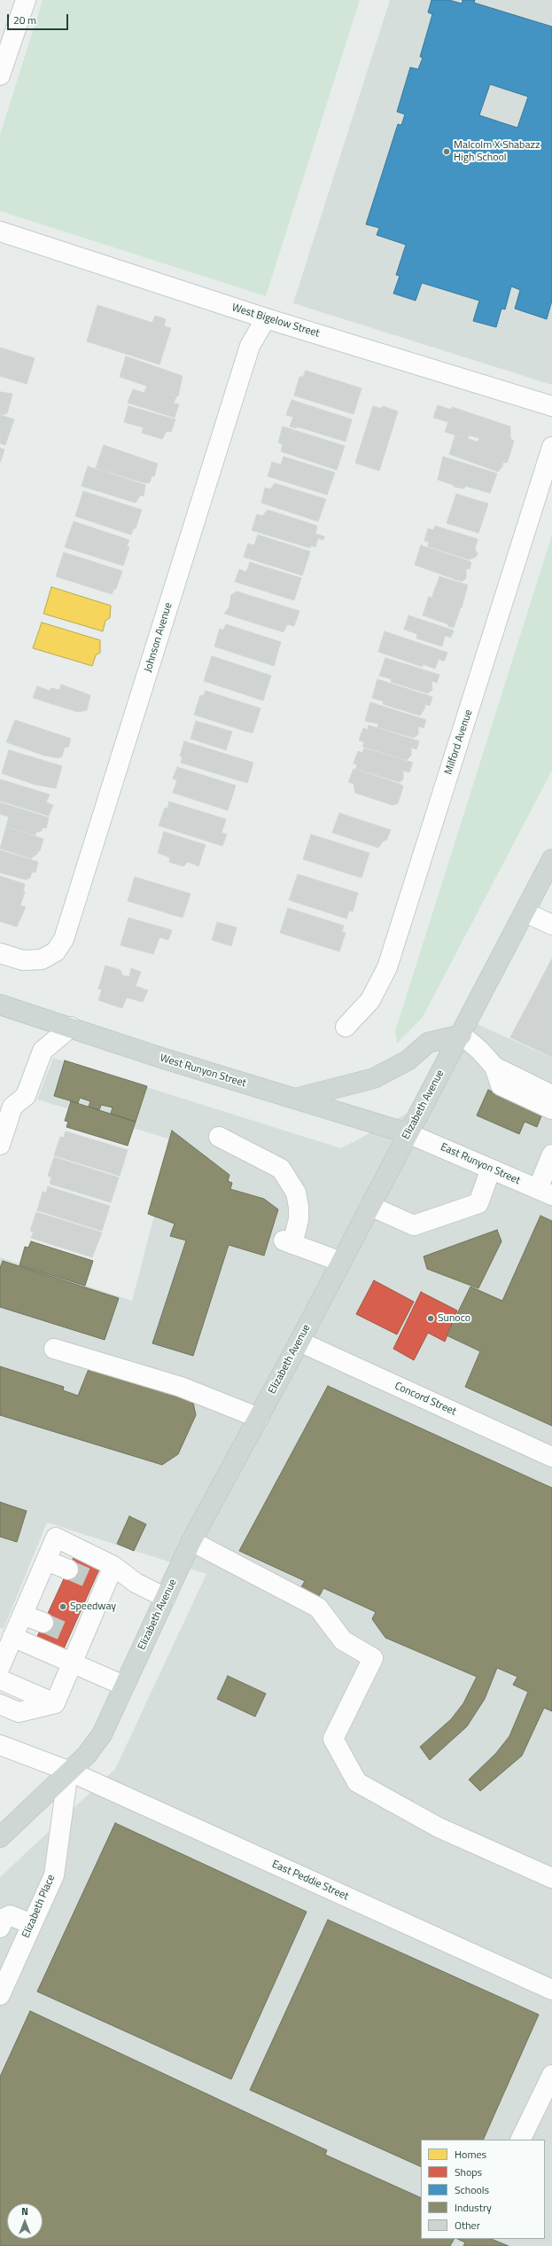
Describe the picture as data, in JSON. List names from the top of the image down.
{
  "streets": {
    "main road": ["West Runyon Street", "Elizabeth Avenue"],
    "street": [
      "West Bigelow Street",
      "Johnson Avenue",
      "Milford Avenue",
      "East Runyon Street",
      "Concord Street",
      "East Peddie Street",
      "Elizabeth Place"
    ]
  },
  "crossings": [
    ["West Bigelow Street", "Johnson Avenue"],
    ["West Runyon Street", "Elizabeth Avenue"],
    ["West Runyon Street", "East Runyon Street"],
    ["Elizabeth Avenue", "East Runyon Street"],
    ["Elizabeth Avenue", "Concord Street"],
    ["Elizabeth Avenue", "East Peddie Street"],
    ["Elizabeth Avenue", "Elizabeth Place"],
    ["East Peddie Street", "Elizabeth Place"]
  ],
  "places": ["Malcolm X Shabazz High School", "Sunoco", "Speedway"],
  "legend": [
    "Homes",
    "Shops",
    "Schools",
    "Industry",
    "Other"
  ],
  "scale_bar": "20 m",
  "north": "top"
}
